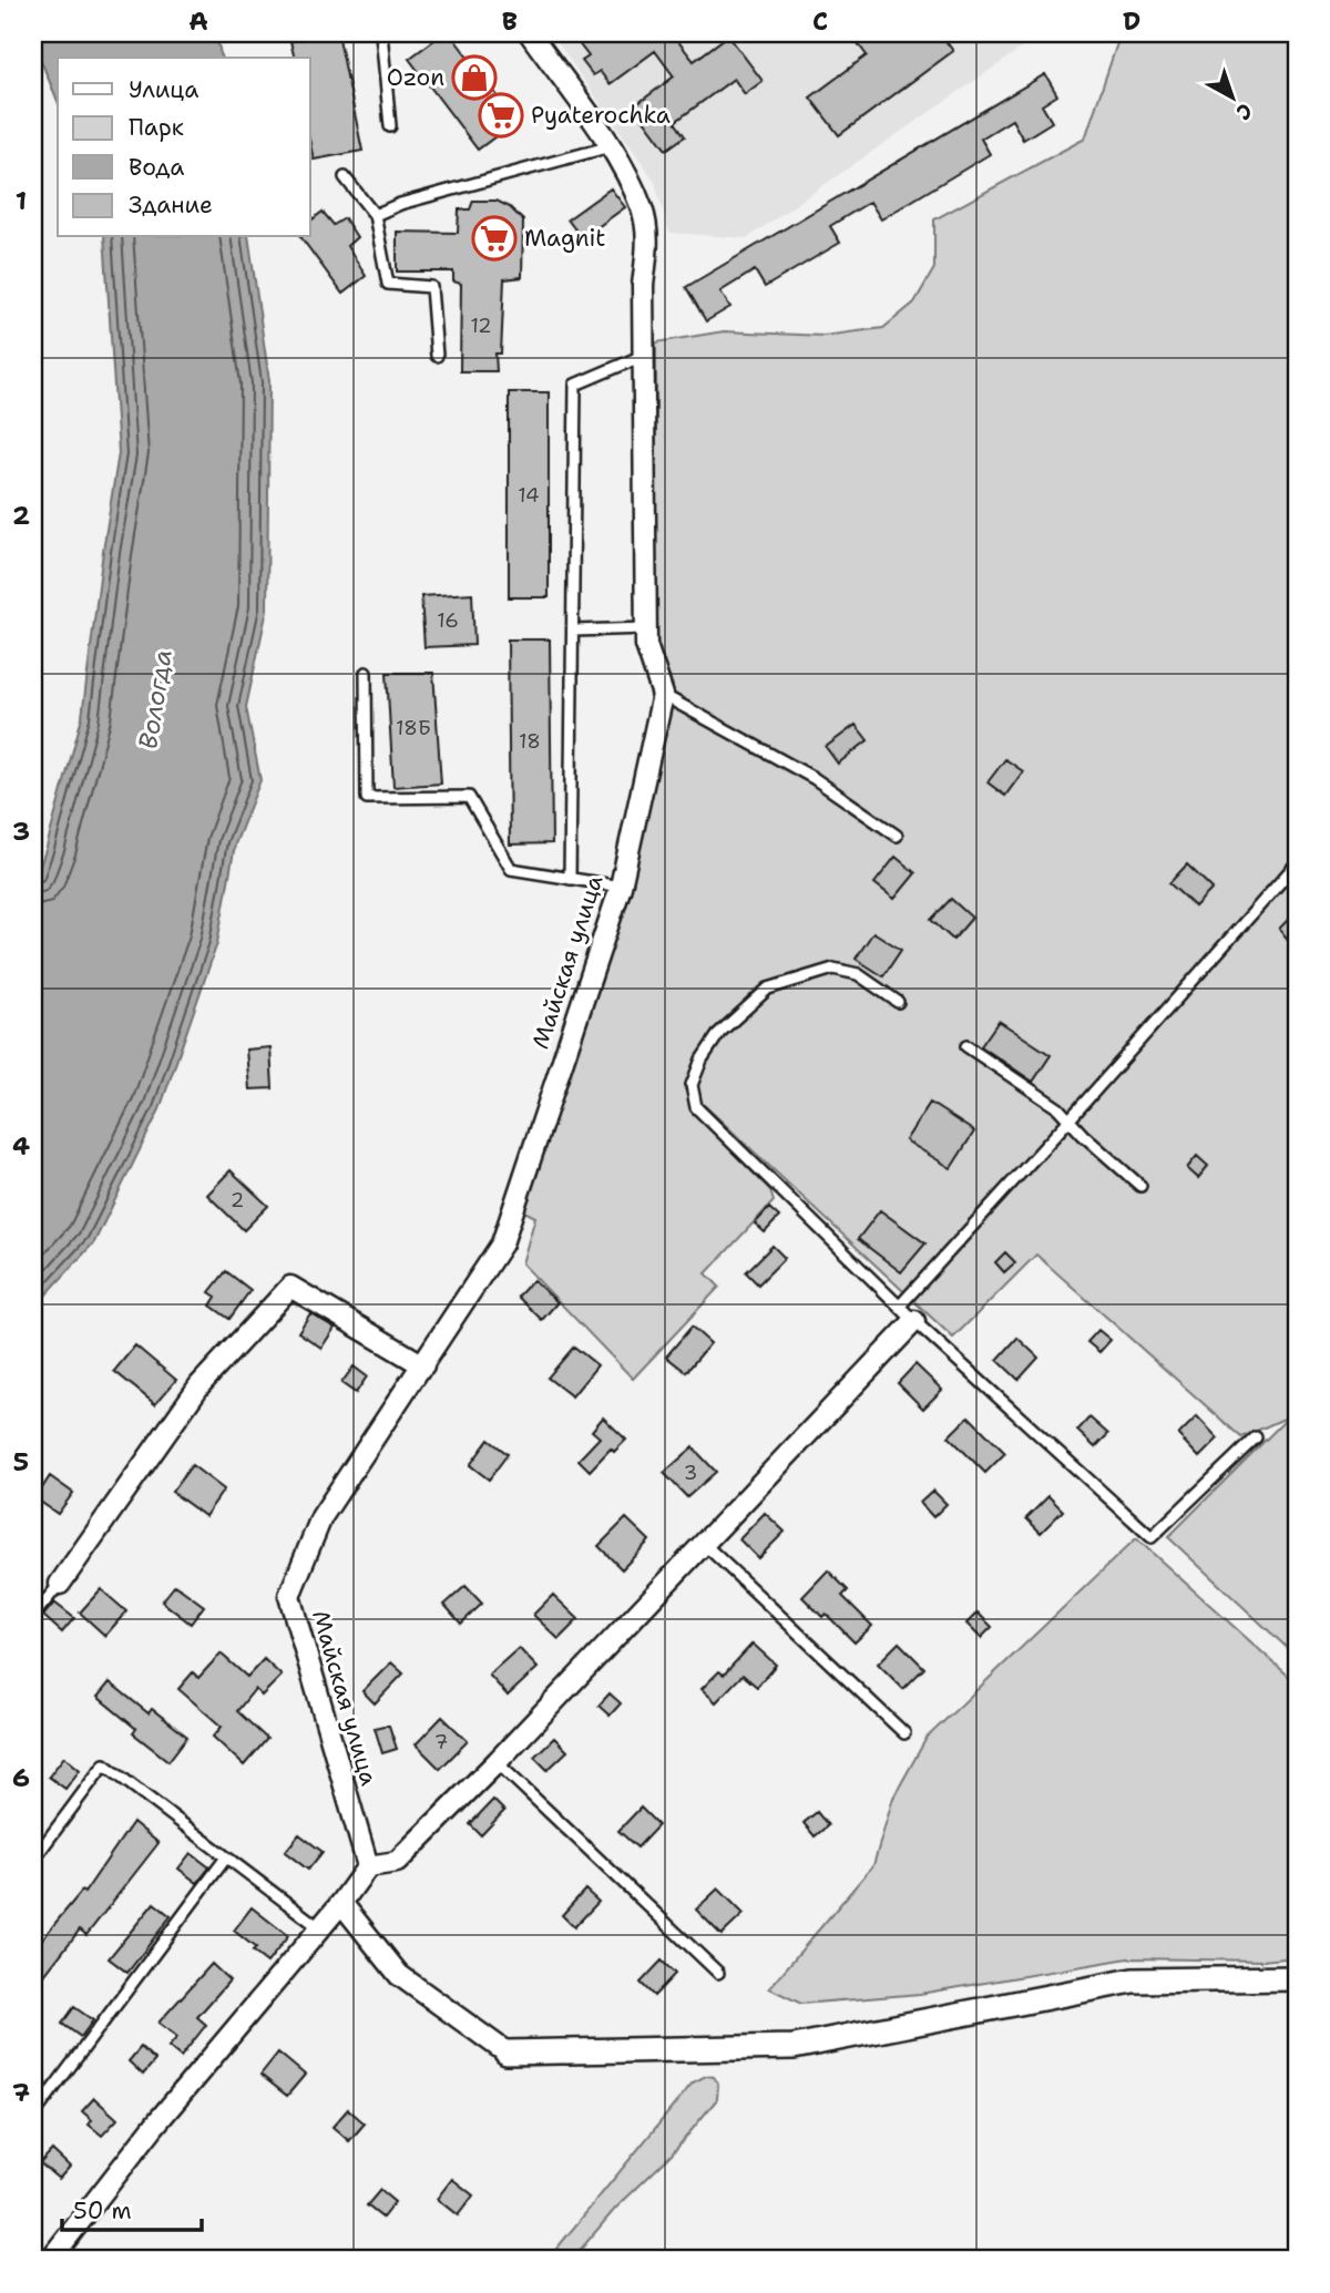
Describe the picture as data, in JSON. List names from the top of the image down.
{
  "streets": {
    "street": ["Майская улица"]
  },
  "water": ["Вологда"],
  "places": {
    "shop": ["Ozon"],
    "supermarket": ["Pyaterochka", "Magnit"]
  },
  "house_numbers": [
    "12",
    "14",
    "16",
    "18Б",
    "18",
    "2",
    "3",
    "7"
  ],
  "legend": [
    "Улица",
    "Парк",
    "Вода",
    "Здание"
  ],
  "scale_bar": "50 m",
  "north": "bottom right",
  "grid": {
    "columns": [
      "A",
      "B",
      "C",
      "D"
    ],
    "rows": [
      "1",
      "2",
      "3",
      "4",
      "5",
      "6",
      "7"
    ]
  }
}
